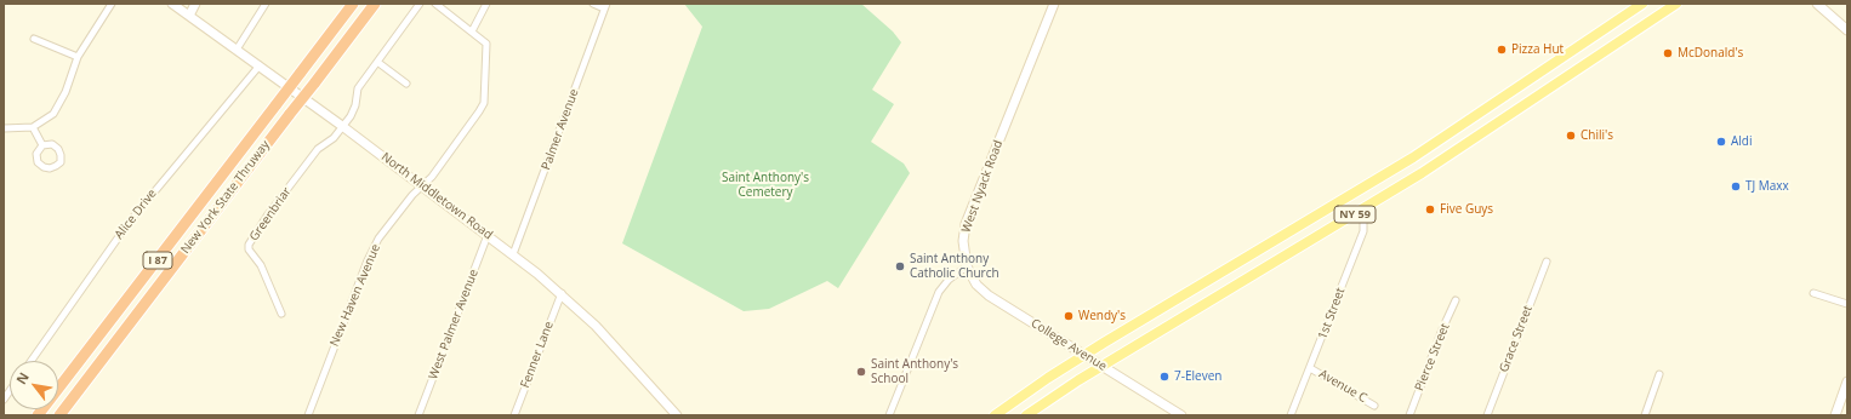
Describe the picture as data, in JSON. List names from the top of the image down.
{
  "streets": {
    "highway": ["New York State Thruway", "I 87"],
    "main road": ["NY 59"],
    "street": [
      "Palmer Avenue",
      "West Nyack Road",
      "North Middletown Road",
      "Alice Drive",
      "Greenbriar",
      "New Haven Avenue",
      "1st Street",
      "West Palmer Avenue",
      "Grace Street",
      "College Avenue",
      "Fenner Lane",
      "Pierce Street",
      "Avenue C"
    ]
  },
  "crossings": [
    ["Palmer Avenue", "North Middletown Road"],
    ["West Nyack Road", "College Avenue"],
    ["North Middletown Road", "Alice Drive"],
    ["North Middletown Road", "Greenbriar"],
    ["North Middletown Road", "New Haven Avenue"],
    ["North Middletown Road", "West Palmer Avenue"],
    ["North Middletown Road", "Fenner Lane"],
    ["NY 59", "1st Street"],
    ["NY 59", "College Avenue"],
    ["1st Street", "Avenue C"]
  ],
  "parks": ["Saint Anthony's Cemetery"],
  "places": [
    "Pizza Hut",
    "McDonald's",
    "Chili's",
    "Aldi",
    "TJ Maxx",
    "Five Guys",
    "Saint Anthony Catholic Church",
    "Wendy's",
    "Saint Anthony's School",
    "7-Eleven"
  ],
  "north": "top left"
}
